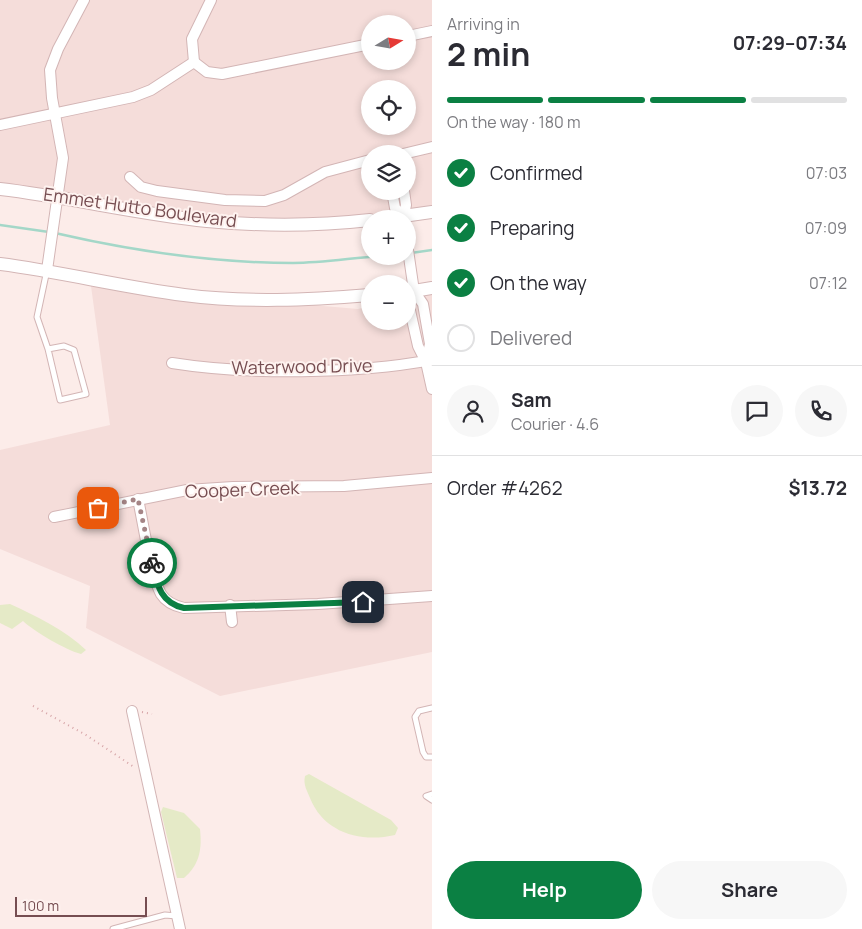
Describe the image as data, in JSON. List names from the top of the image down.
{
  "streets": {
    "street": ["Emmet Hutto Boulevard", "Waterwood Drive", "Cooper Creek"]
  },
  "scale_bar": "100 m",
  "north": "right",
  "page": {
    "heading": ["2 min", "Arriving in", "07:29–07:34"],
    "panel": [
      "Sam",
      "Courier · 4.6",
      "Order #4262",
      "$13.72"
    ],
    "map_buttons": ["+", "−"],
    "bar": "On the way · 180 m",
    "list": [
      ["Confirmed", "07:03"],
      ["Preparing", "07:09"],
      ["On the way", "07:12"],
      "Delivered"
    ],
    "buttons": ["Help", "Share"],
    "scale": "100 m"
  }
}
